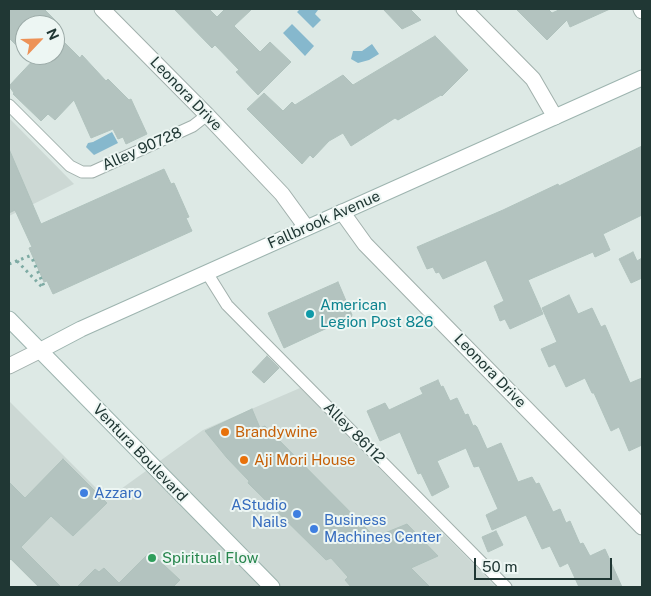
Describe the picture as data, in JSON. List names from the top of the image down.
{
  "streets": {
    "main road": ["Leonora Drive", "Fallbrook Avenue", "Ventura Boulevard"],
    "lane": ["Alley 90728", "Alley 86112"]
  },
  "crossings": [
    ["Leonora Drive", "Alley 90728"],
    ["Leonora Drive", "Fallbrook Avenue"],
    ["Fallbrook Avenue", "Alley 86112"],
    ["Fallbrook Avenue", "Ventura Boulevard"]
  ],
  "places": [
    "American Legion Post 826",
    "Brandywine",
    "Aji Mori House",
    "Azzaro",
    "AStudio Nails",
    "Business Machines Center",
    "Spiritual Flow"
  ],
  "scale_bar": "50 m",
  "north": "top right"
}
